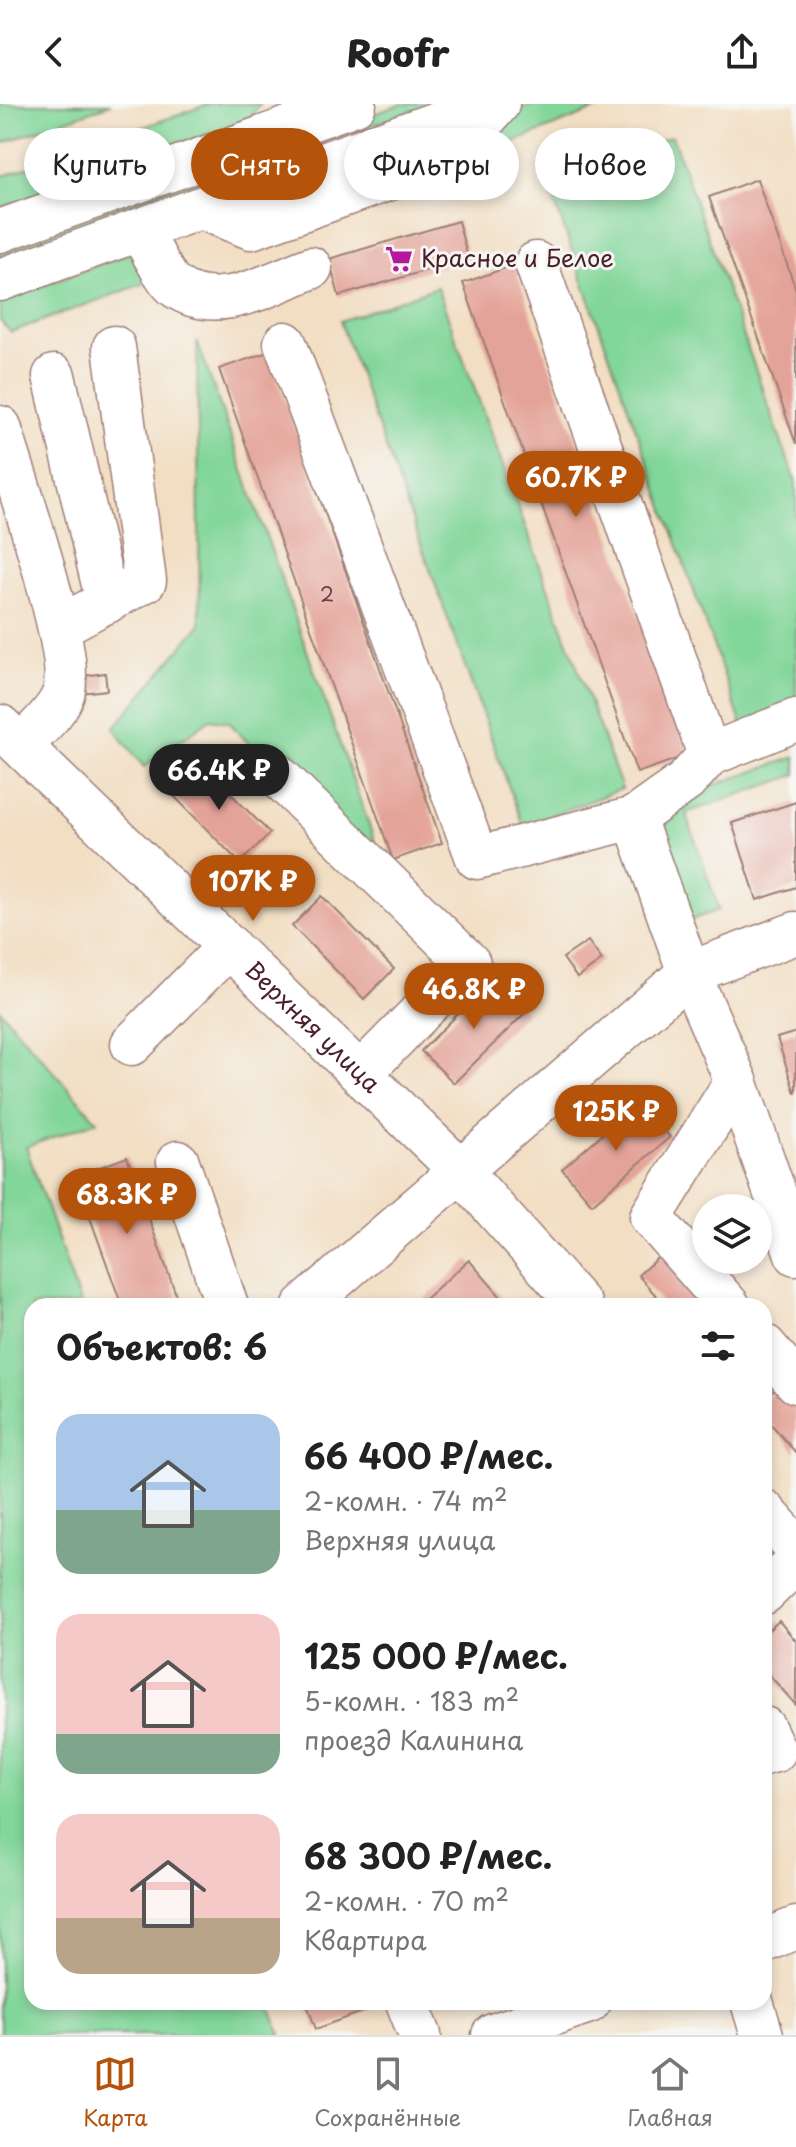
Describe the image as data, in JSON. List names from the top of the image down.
{
  "streets": {
    "street": ["Верхняя улица"]
  },
  "places": {
    "supermarket": ["Красное и Белое"]
  },
  "house_numbers": ["2"],
  "page": {
    "header": "Roofr",
    "chip": [
      "Купить",
      "Снять",
      "Фильтры",
      "Новое"
    ],
    "price": [
      "60.7K ₽",
      "66.4K ₽",
      "107K ₽",
      "46.8K ₽",
      "125K ₽",
      "68.3K ₽"
    ],
    "heading": "Объектов: 6",
    "list": [
      {
        "name": "66 400 ₽/мес.",
        "note": "2-комн. · 74 m² · Верхняя улица"
      },
      {
        "name": "125 000 ₽/мес.",
        "note": "5-комн. · 183 m² · проезд Калинина"
      },
      {
        "name": "68 300 ₽/мес.",
        "note": "2-комн. · 70 m² · Квартира"
      }
    ],
    "tabs": ["Карта", "Сохранённые", "Главная"]
  }
}
